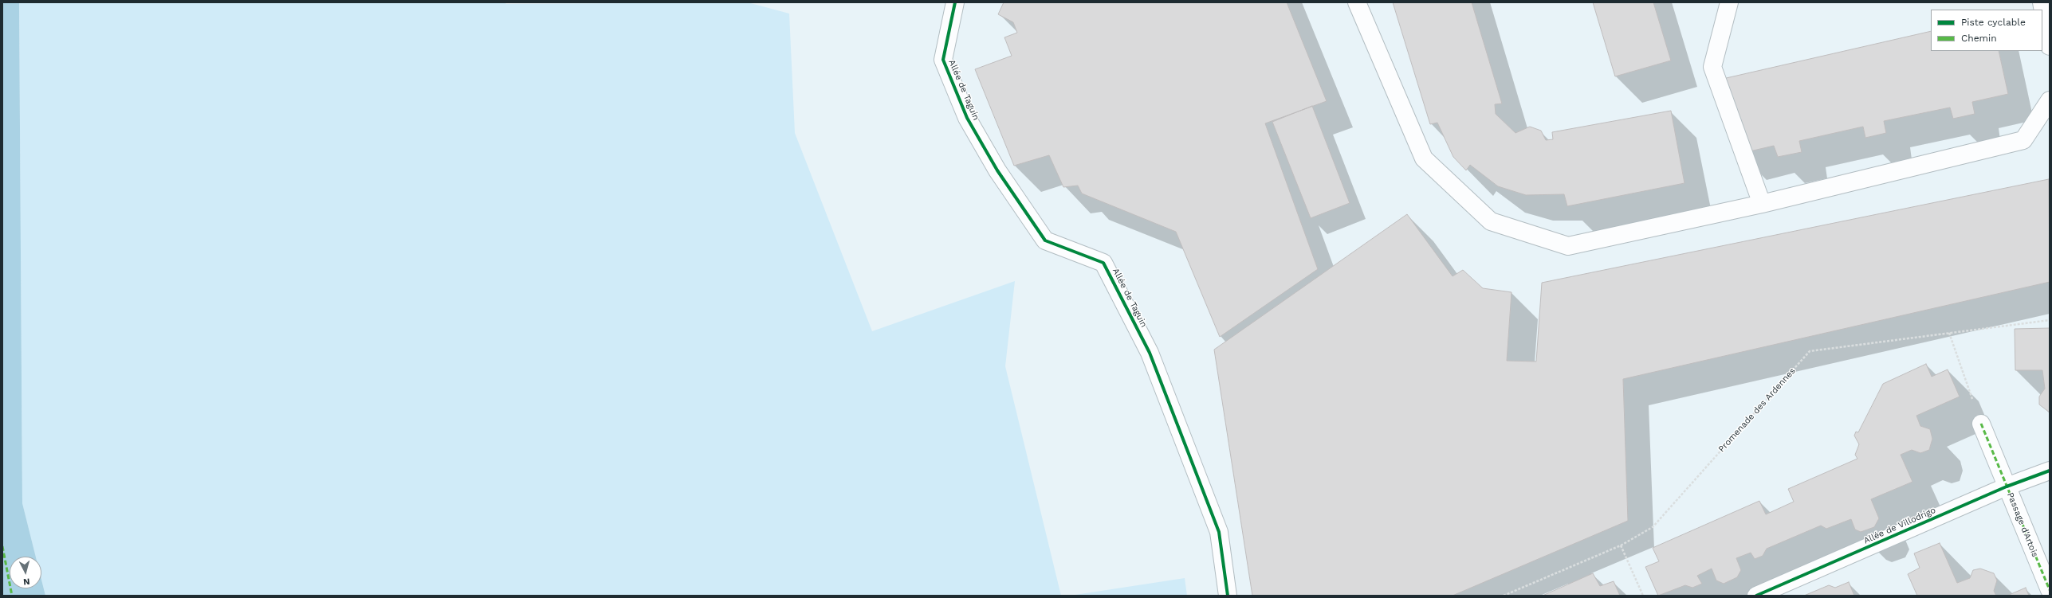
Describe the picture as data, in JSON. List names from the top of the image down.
{
  "streets": {
    "street": ["Allée de Taguin", "Passage d'Artois", "Allée de Villodrigo"],
    "path": ["Promenade des Ardennes"]
  },
  "crossings": [
    ["Passage d'Artois", "Allée de Villodrigo"]
  ],
  "legend": ["Piste cyclable", "Chemin"],
  "north": "bottom"
}
